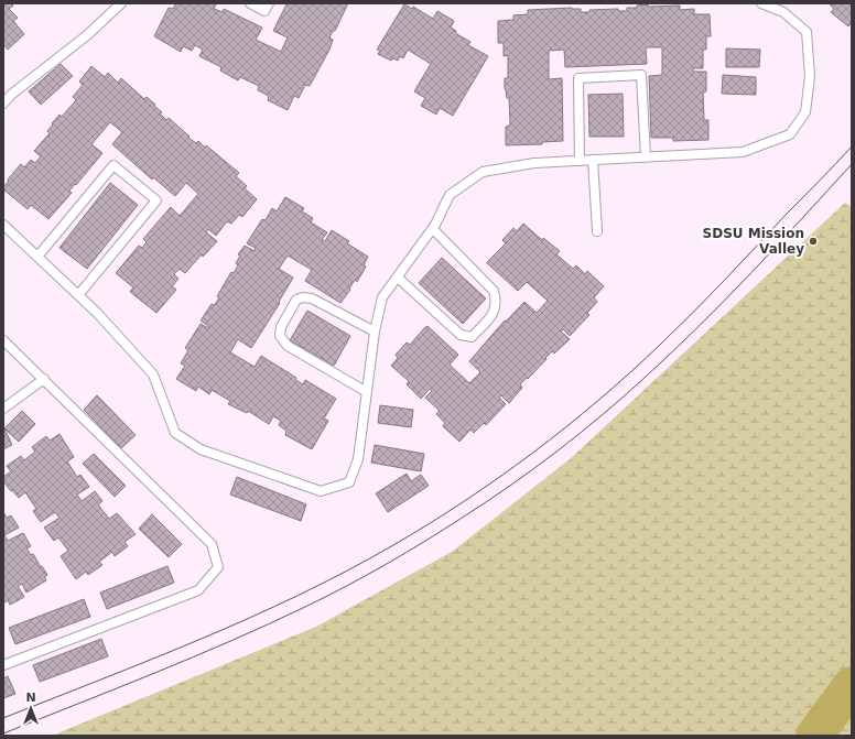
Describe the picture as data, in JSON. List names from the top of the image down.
{
  "places": ["SDSU Mission Valley"],
  "north": "top"
}
